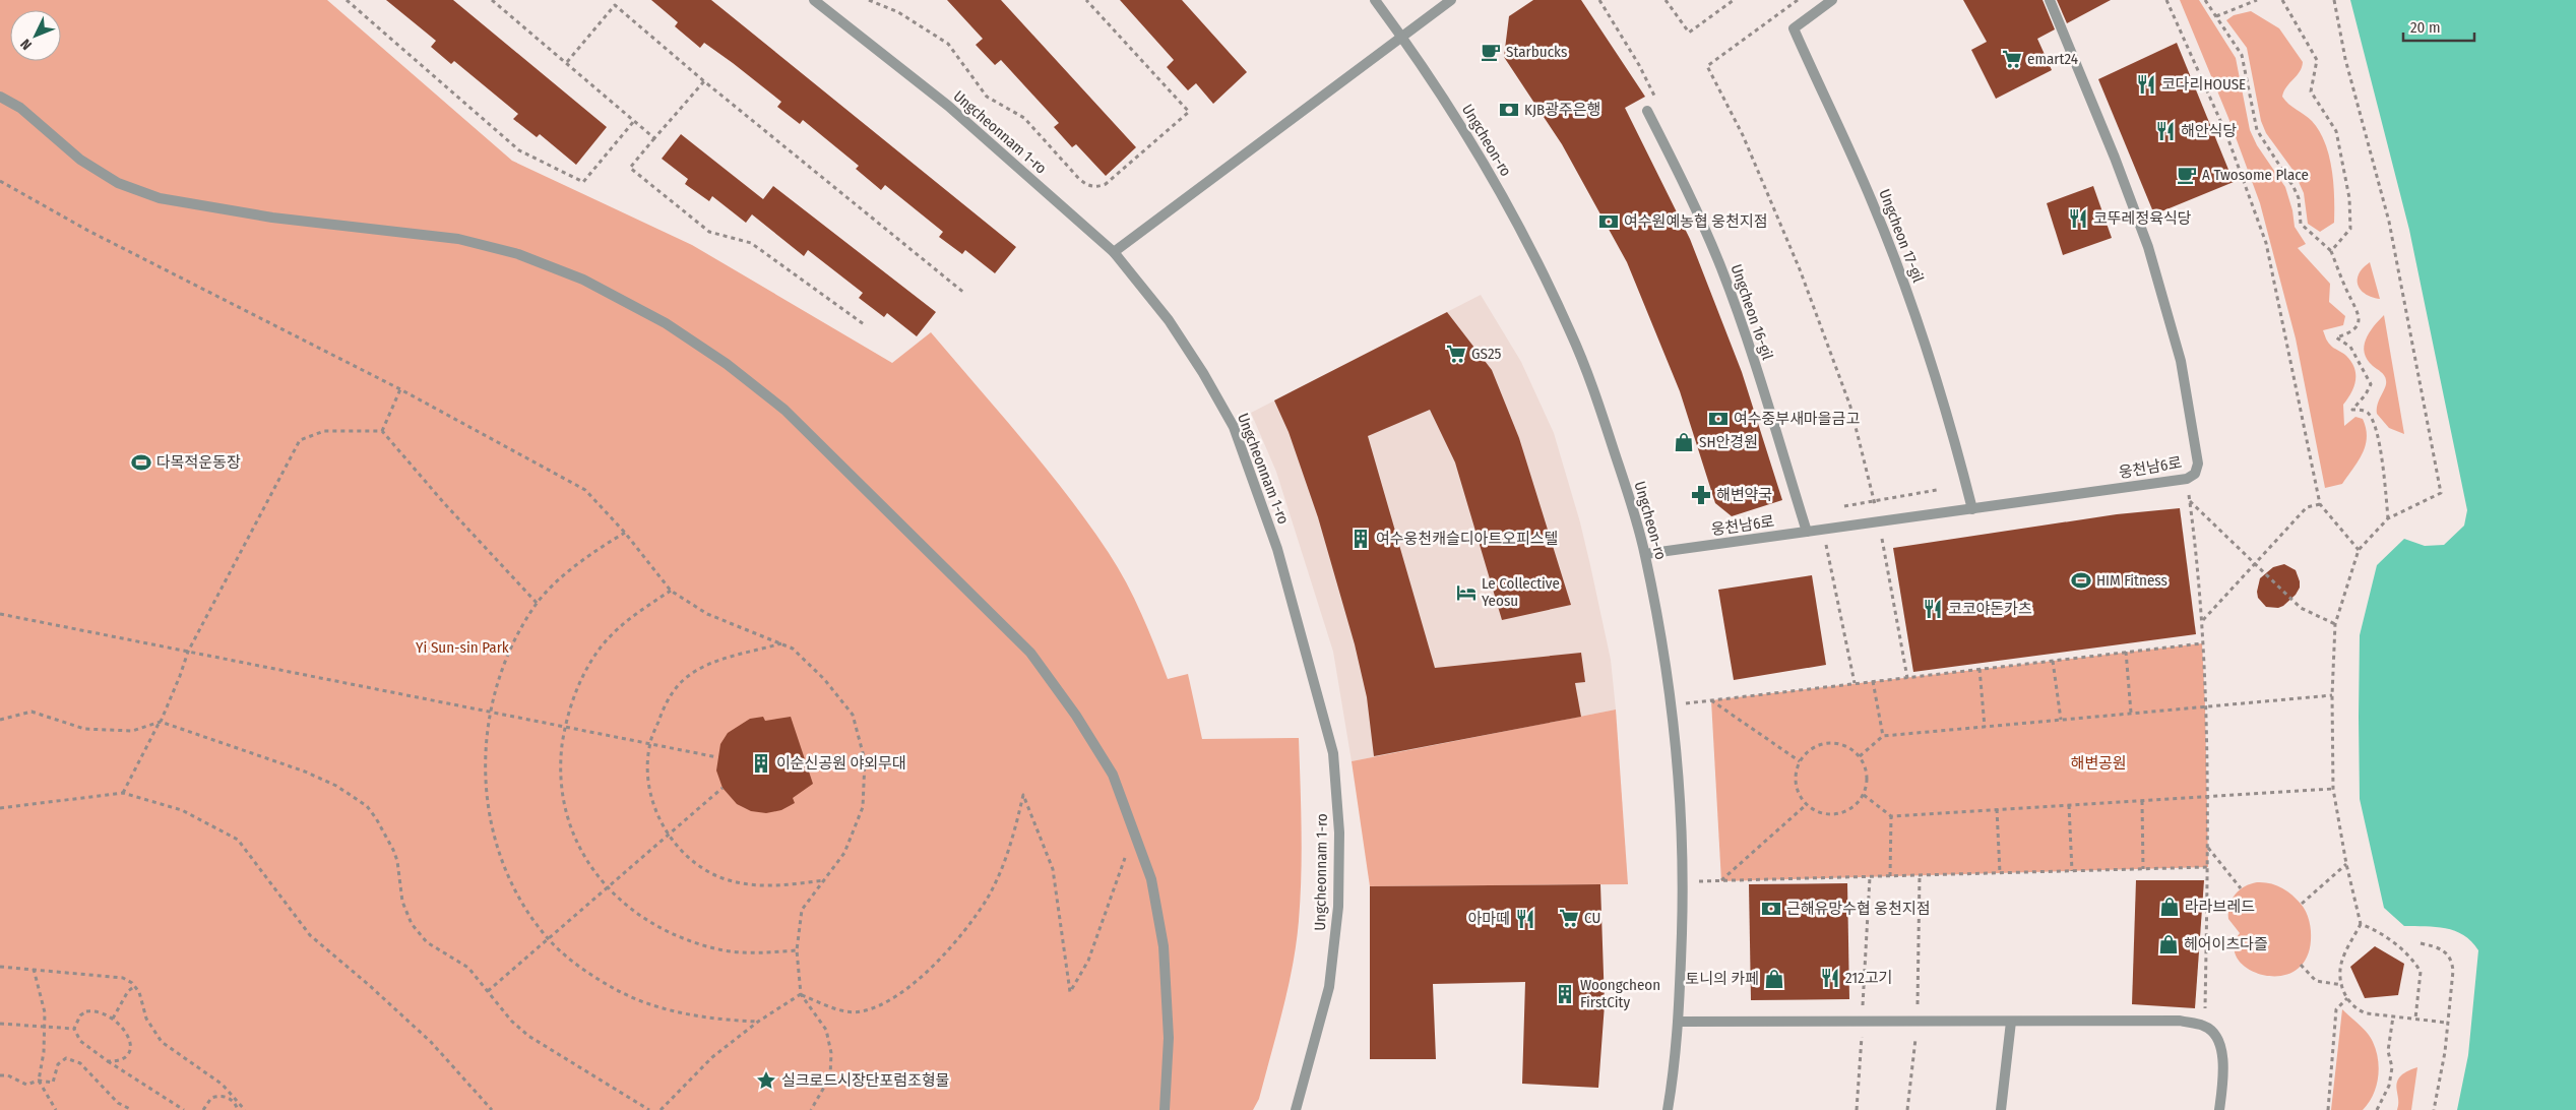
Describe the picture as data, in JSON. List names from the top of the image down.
{
  "streets": {
    "street": [
      "Ungcheonnam 1-ro",
      "Ungcheon-ro",
      "Ungcheon 17-gil",
      "Ungcheon 16-gil",
      "웅천남6로"
    ]
  },
  "crossings": [
    ["Ungcheon-ro", "웅천남6로"],
    ["Ungcheon 17-gil", "웅천남6로"],
    ["Ungcheon 16-gil", "웅천남6로"]
  ],
  "parks": ["Yi Sun-sin Park", "해변공원"],
  "places": {
    "cafe": ["Starbucks", "A Twosome Place"],
    "supermarket": ["emart24", "GS25", "CU"],
    "restaurant": [
      "코다리HOUSE",
      "해안식당",
      "코뚜레정육식당",
      "코코야돈카츠",
      "아마떼",
      "212고기"
    ],
    "bank": [
      "KJB광주은행",
      "여수원예농협 웅천지점",
      "여수중부새마을금고",
      "근해유망수협 웅천지점"
    ],
    "shop": [
      "SH안경원",
      "라라브레드",
      "헤어이츠다즐",
      "토니의 카페"
    ],
    "sports": ["다목적운동장", "HIM Fitness"],
    "pharmacy": ["해변약국"],
    "building": ["여수웅천캐슬디아트오피스텔", "이순신공원 야외무대", "Woongcheon FirstCity"],
    "hotel": ["Le Collective Yeosu"],
    "place": ["실크로드시장단포럼조형물"]
  },
  "scale_bar": "20 m",
  "north": "bottom left"
}
